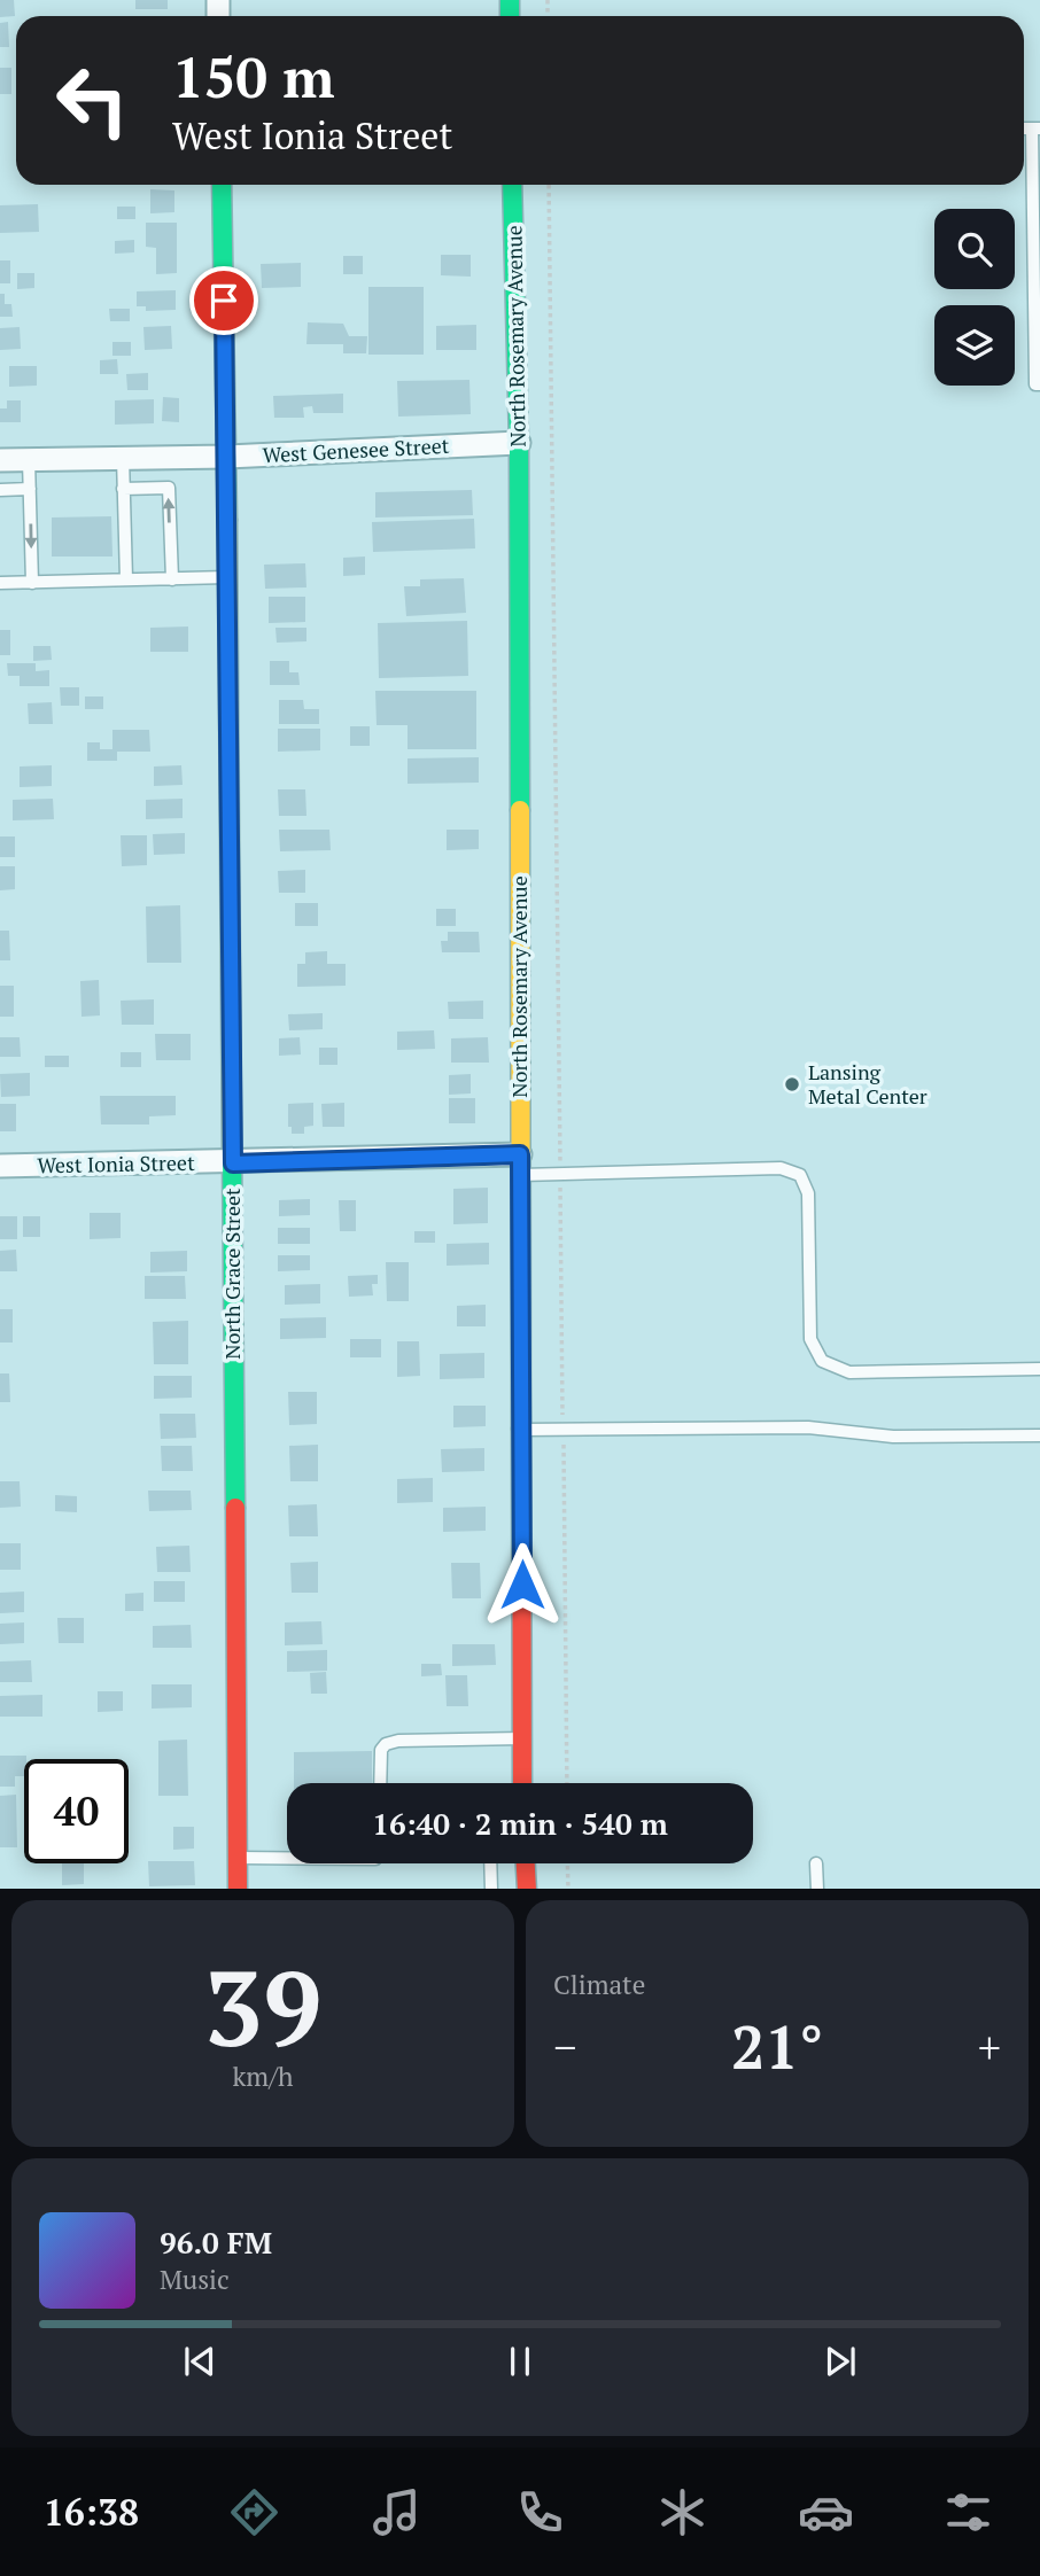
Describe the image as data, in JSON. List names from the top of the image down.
{
  "streets": {
    "street": [
      "North Rosemary Avenue",
      "West Genesee Street",
      "West Ionia Street",
      "North Grace Street"
    ]
  },
  "crossings": [
    ["North Rosemary Avenue", "West Genesee Street"],
    ["North Rosemary Avenue", "West Ionia Street"],
    ["West Genesee Street", "North Grace Street"],
    ["West Ionia Street", "North Grace Street"]
  ],
  "places": ["Lansing Metal Center"],
  "page": {
    "turn": ["150 m", "West Ionia Street"],
    "limit": "40",
    "trip": "16:40 · 2 min · 540 m",
    "tile": [
      ["39", "km/h"],
      "Climate"
    ],
    "heat": ["−", "21°", "+"],
    "song": ["96.0 FM", "Music"],
    "tabs": "16:38"
  }
}
